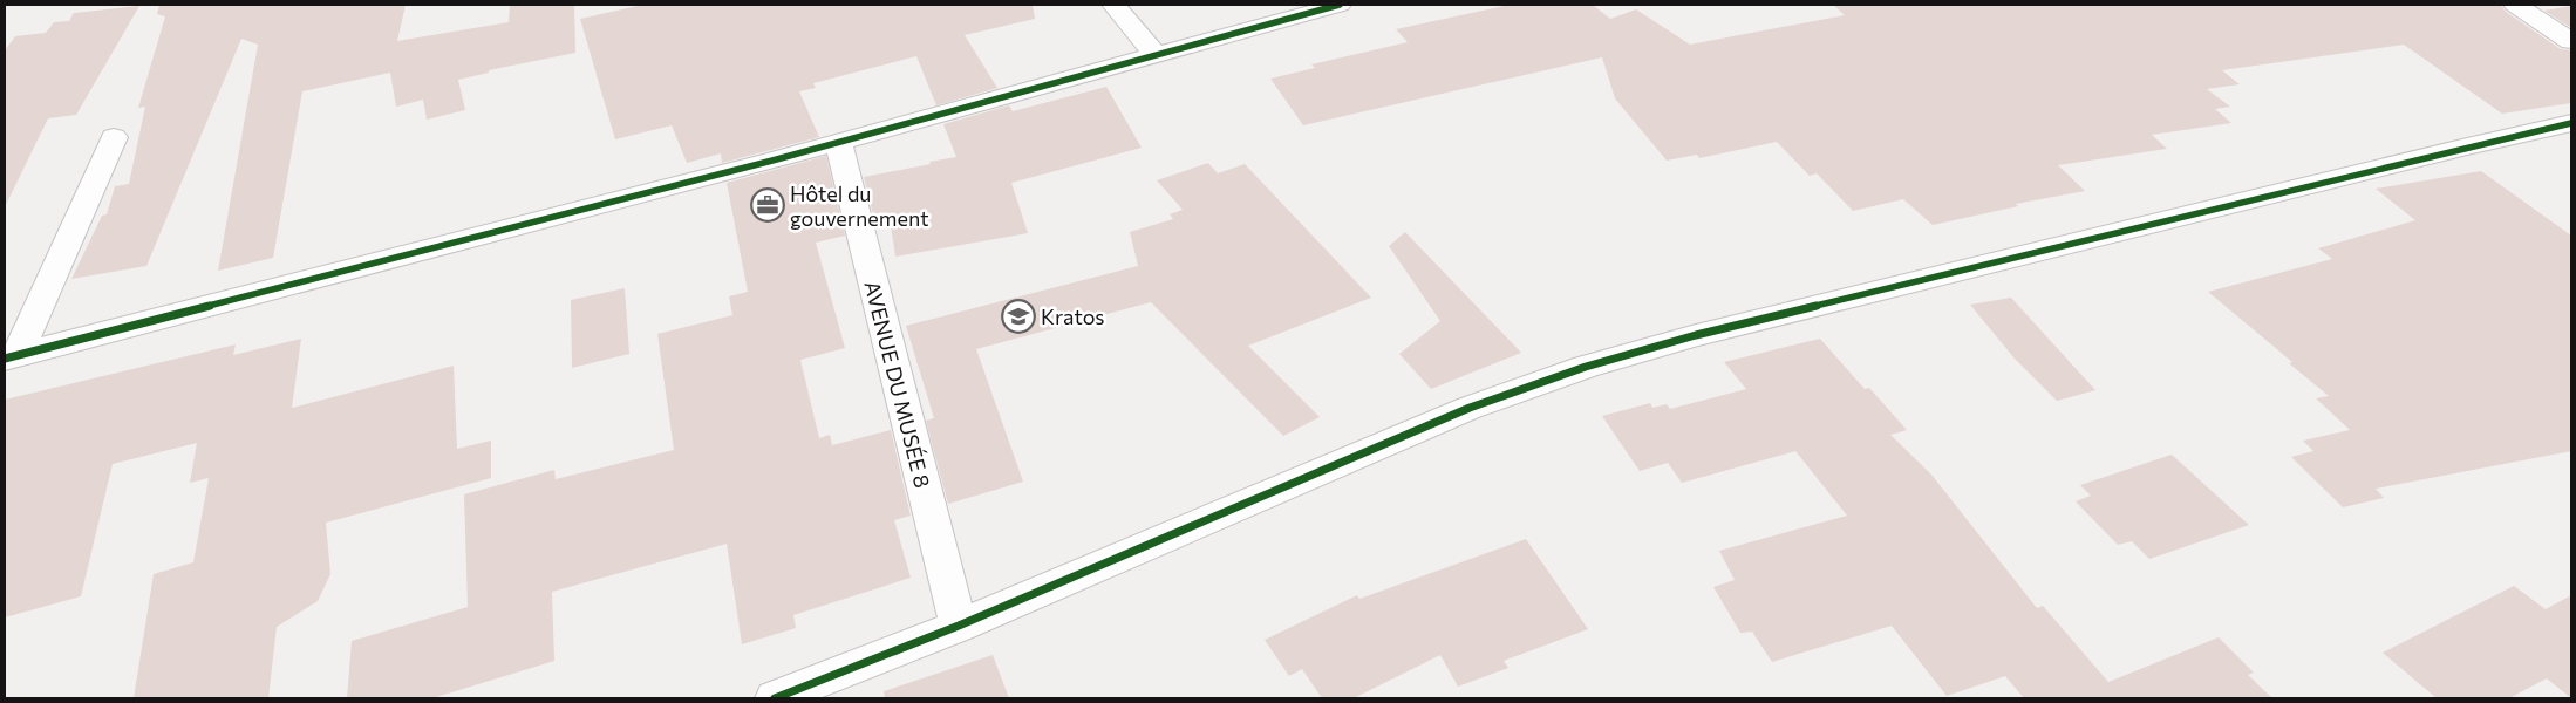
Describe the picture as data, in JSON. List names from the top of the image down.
{
  "streets": {
    "street": ["AVENUE DU MUSÉE 8"]
  },
  "places": {
    "office": ["Hôtel du gouvernement"],
    "school or university": ["Kratos"]
  }
}
